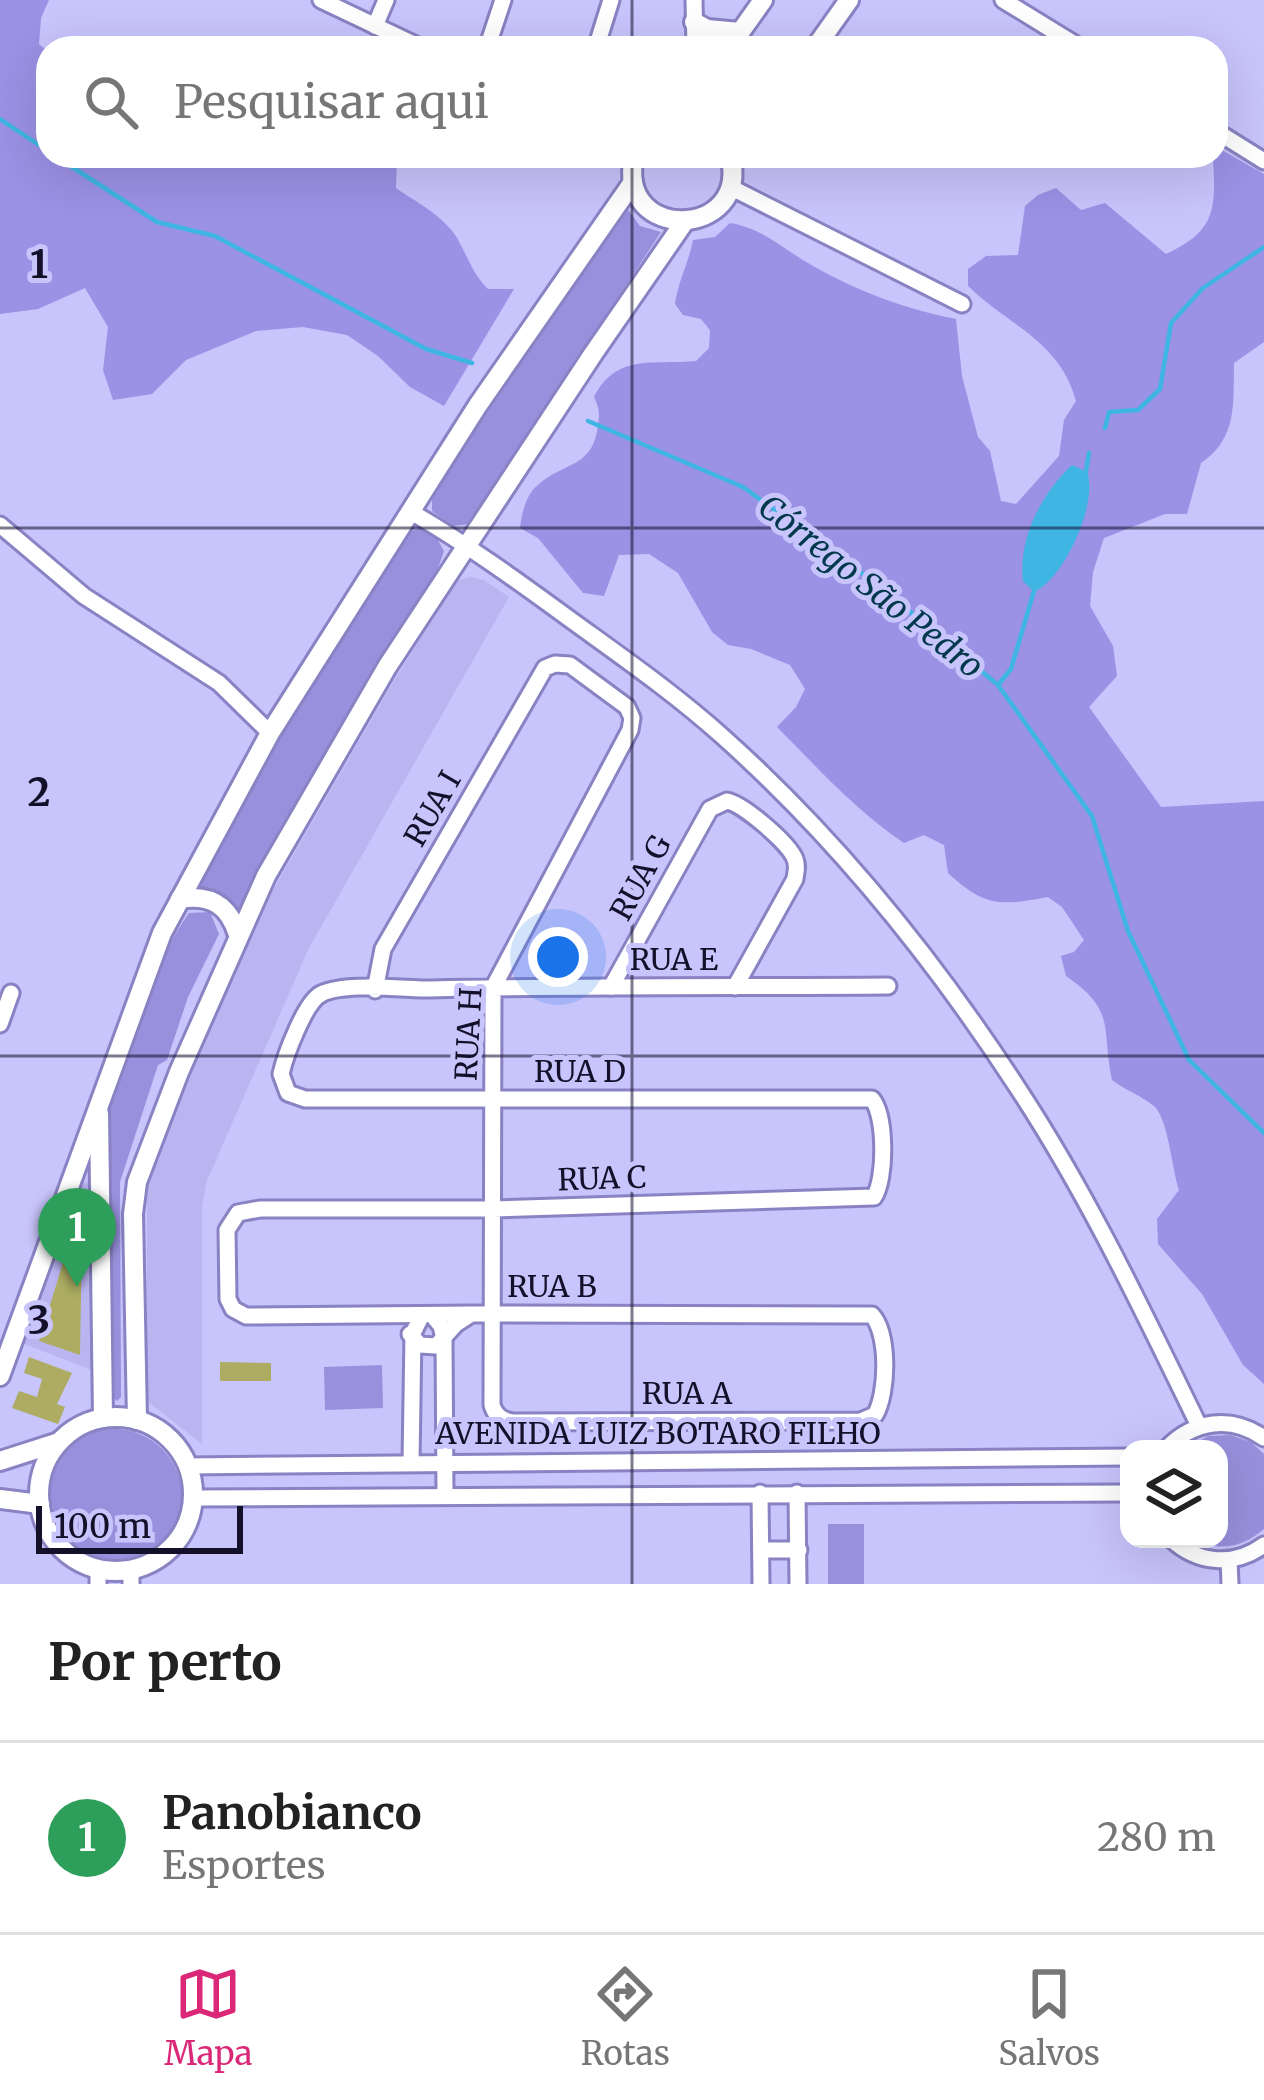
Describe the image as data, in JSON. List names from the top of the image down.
{
  "streets": {
    "street": [
      "RUA I",
      "RUA G",
      "RUA E",
      "RUA H",
      "RUA D",
      "RUA C",
      "RUA B",
      "RUA A",
      "AVENIDA LUIZ BOTARO FILHO"
    ]
  },
  "crossings": [
    ["RUA I", "RUA E"],
    ["RUA I", "RUA H"],
    ["RUA G", "RUA E"],
    ["RUA E", "RUA H"],
    ["RUA E", "RUA D"],
    ["RUA H", "RUA D"],
    ["RUA H", "RUA C"],
    ["RUA H", "RUA B"],
    ["RUA H", "RUA A"],
    ["RUA D", "RUA C"],
    ["RUA C", "RUA B"],
    ["RUA B", "RUA A"]
  ],
  "water": ["Córrego São Pedro"],
  "scale_bar": "100 m",
  "page": {
    "search": "Pesquisar aqui",
    "pins": "1",
    "scale": "100 m",
    "heading": "Por perto",
    "list": [
      {
        "mark": "1",
        "name": "Panobianco",
        "note": "Esportes",
        "value": "280 m"
      }
    ],
    "nav": ["Mapa", "Rotas", "Salvos"]
  },
  "grid": {
    "rows": ["1", "2", "3"]
  }
}
